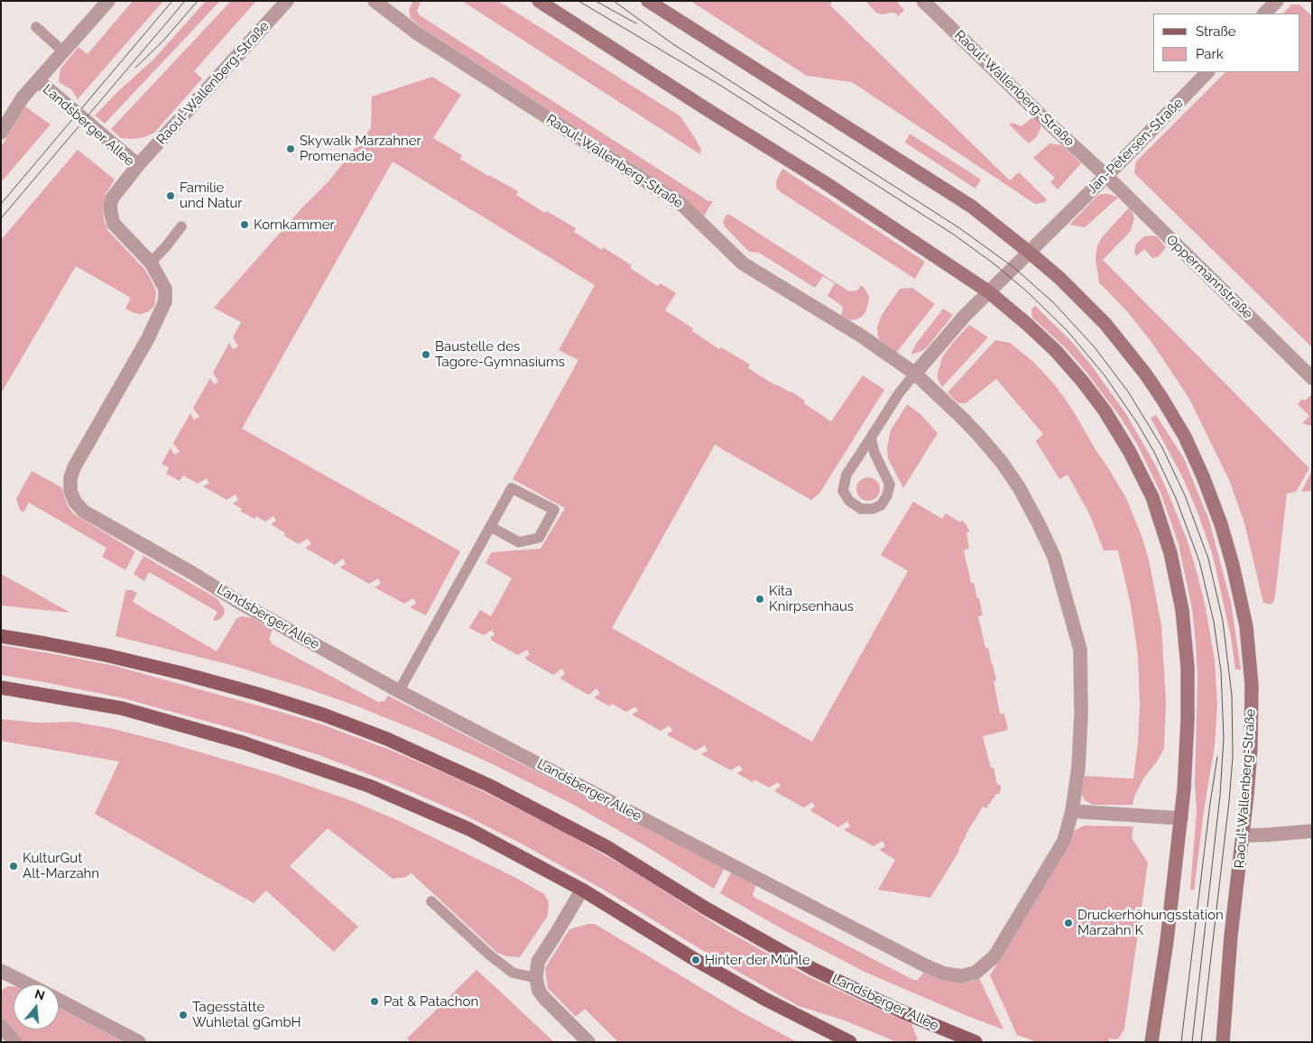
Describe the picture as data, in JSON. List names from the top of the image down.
{
  "streets": {
    "main road": ["Raoul-Wallenberg-Straße", "Landsberger Allee"],
    "street": ["Jan-Petersen-Straße", "Oppermannstraße"]
  },
  "crossings": [
    ["Raoul-Wallenberg-Straße", "Landsberger Allee"],
    ["Raoul-Wallenberg-Straße", "Jan-Petersen-Straße"],
    ["Raoul-Wallenberg-Straße", "Oppermannstraße"],
    ["Jan-Petersen-Straße", "Oppermannstraße"]
  ],
  "places": [
    "Skywalk Marzahner Promenade",
    "Familie und Natur",
    "Kornkammer",
    "Baustelle des Tagore-Gymnasiums",
    "Kita Knirpsenhaus",
    "KulturGut Alt-Marzahn",
    "Druckerhöhungsstation Marzahn K",
    "Hinter der Mühle",
    "Pat & Patachon",
    "Tagesstätte Wuhletal gGmbH"
  ],
  "legend": ["Straße", "Park"],
  "north": "top"
}
